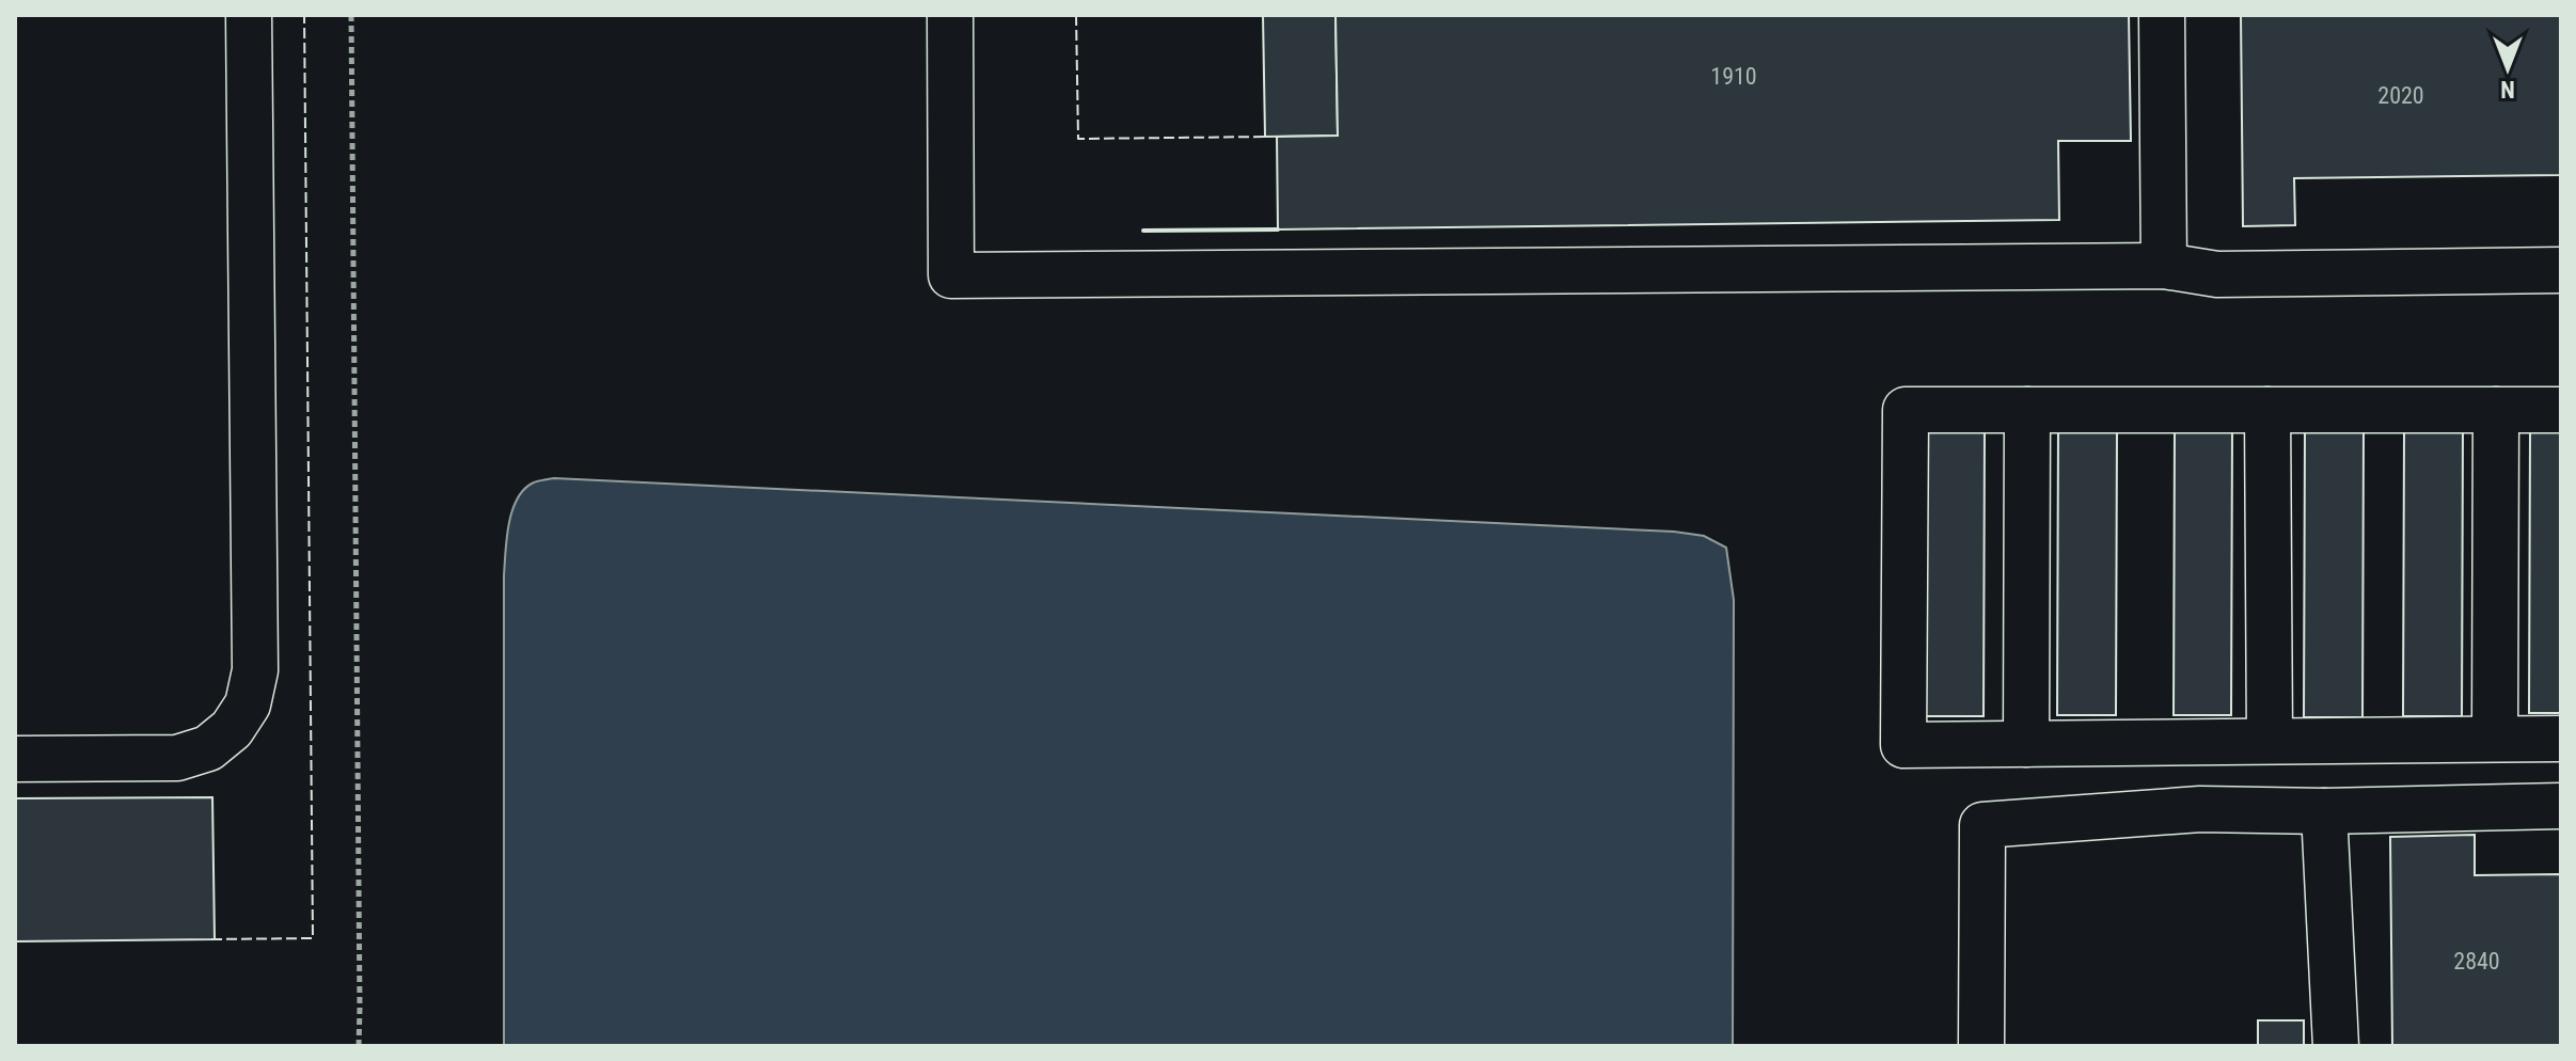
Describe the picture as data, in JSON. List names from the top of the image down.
{
  "house_numbers": ["1910", "2020", "2840"],
  "north": "bottom"
}
